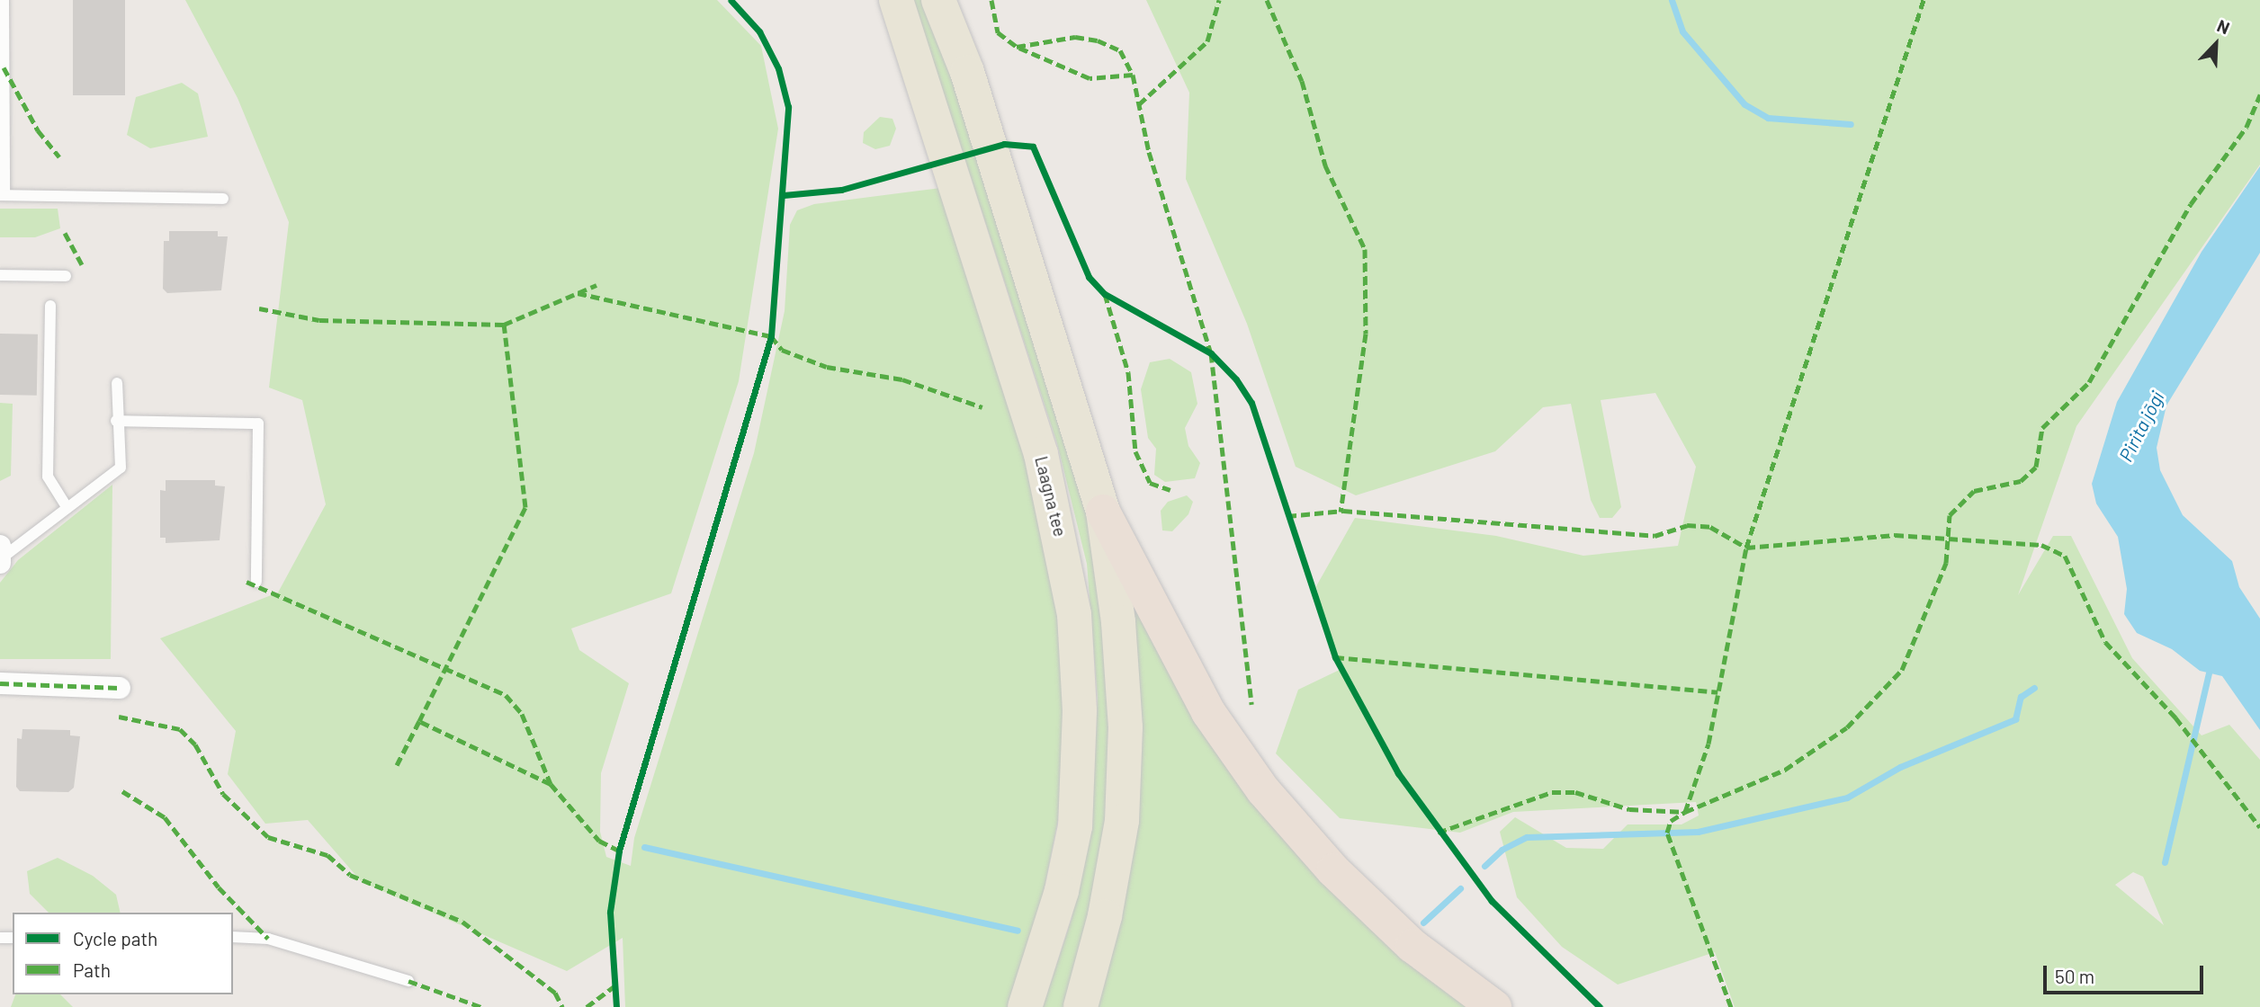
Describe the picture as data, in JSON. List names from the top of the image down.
{
  "streets": {
    "main road": ["Laagna tee"]
  },
  "water": ["Pirita jõgi"],
  "legend": ["Cycle path", "Path"],
  "scale_bar": "50 m",
  "north": "top right"
}
